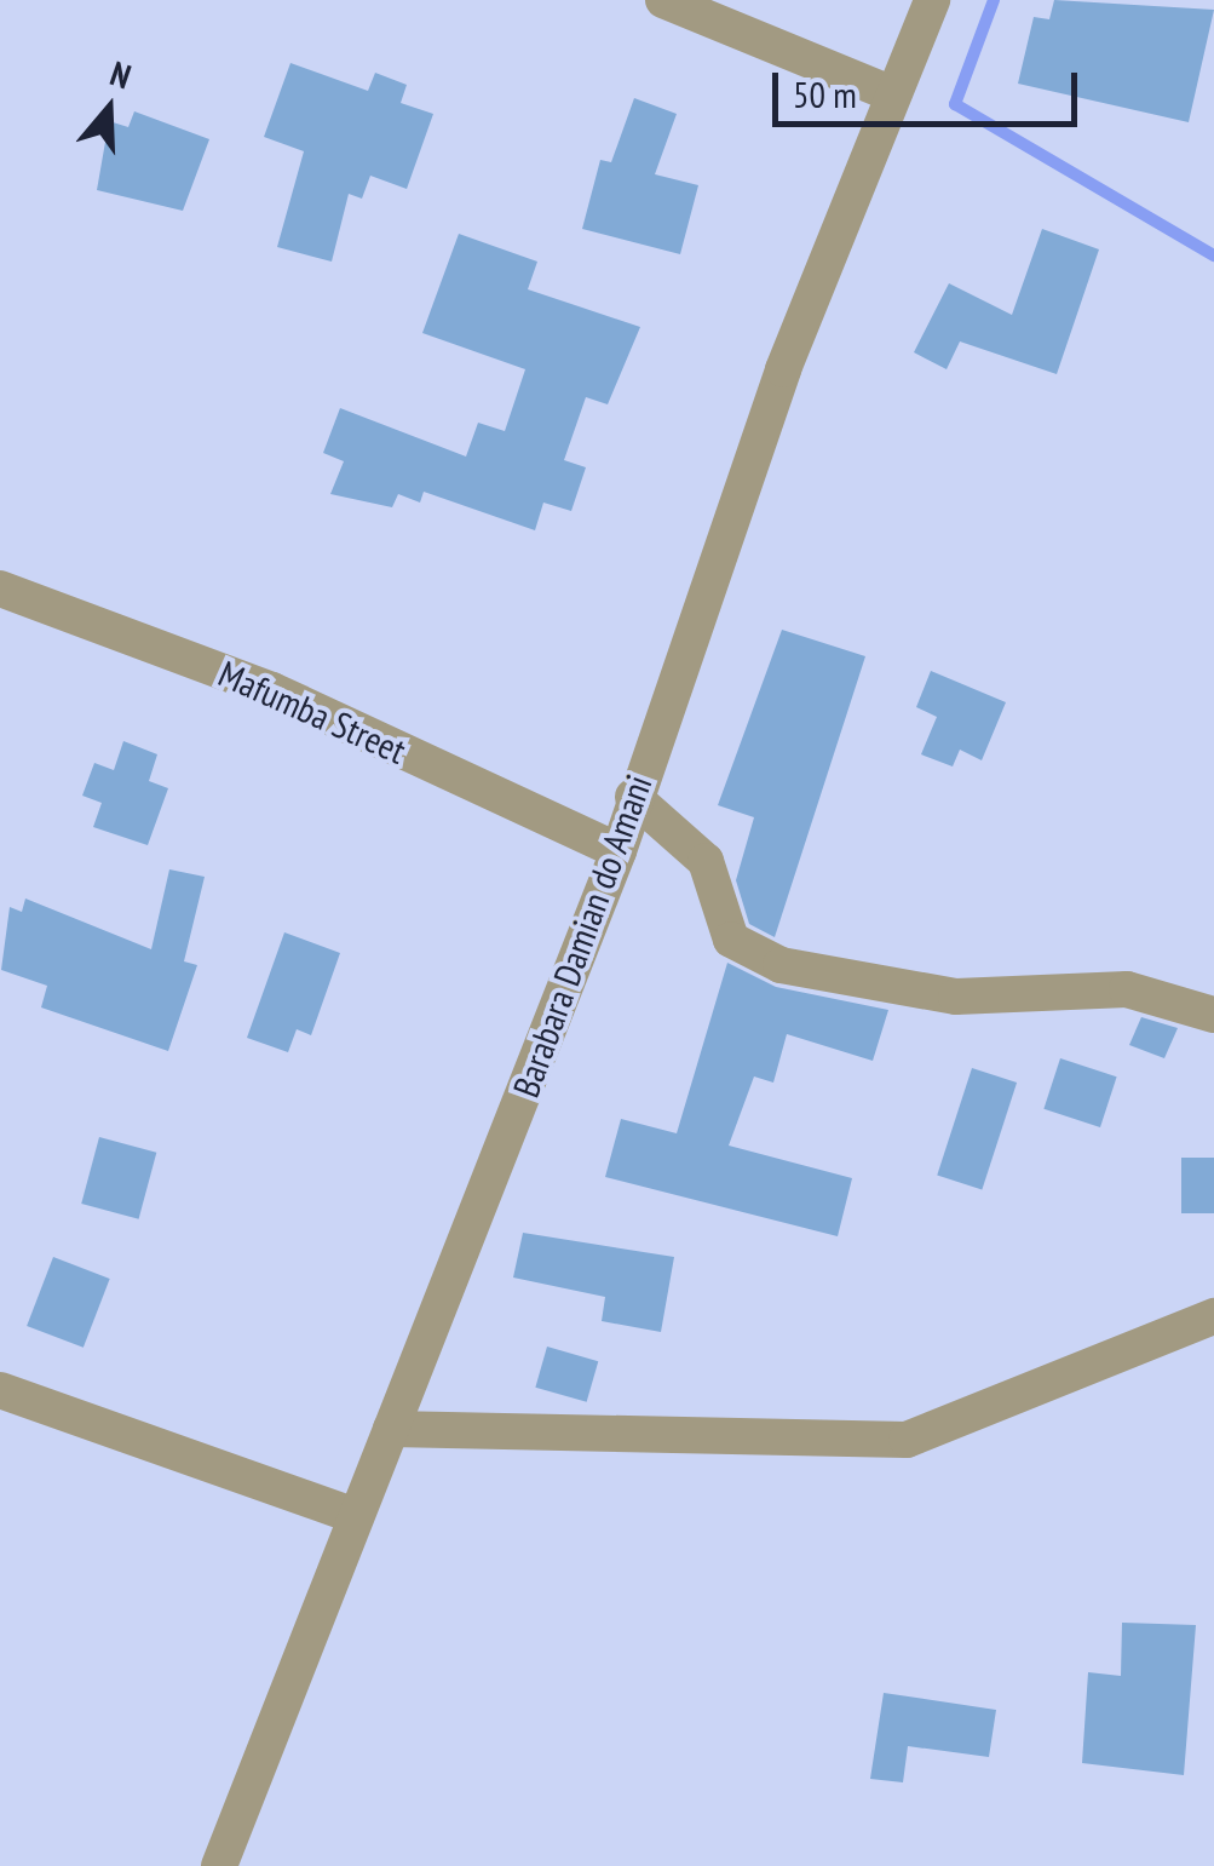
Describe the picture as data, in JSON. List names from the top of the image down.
{
  "streets": {
    "street": ["Mafumba Street", "Barabara Damian do Amani"]
  },
  "crossings": [
    ["Mafumba Street", "Barabara Damian do Amani"]
  ],
  "scale_bar": "50 m",
  "north": "top"
}
